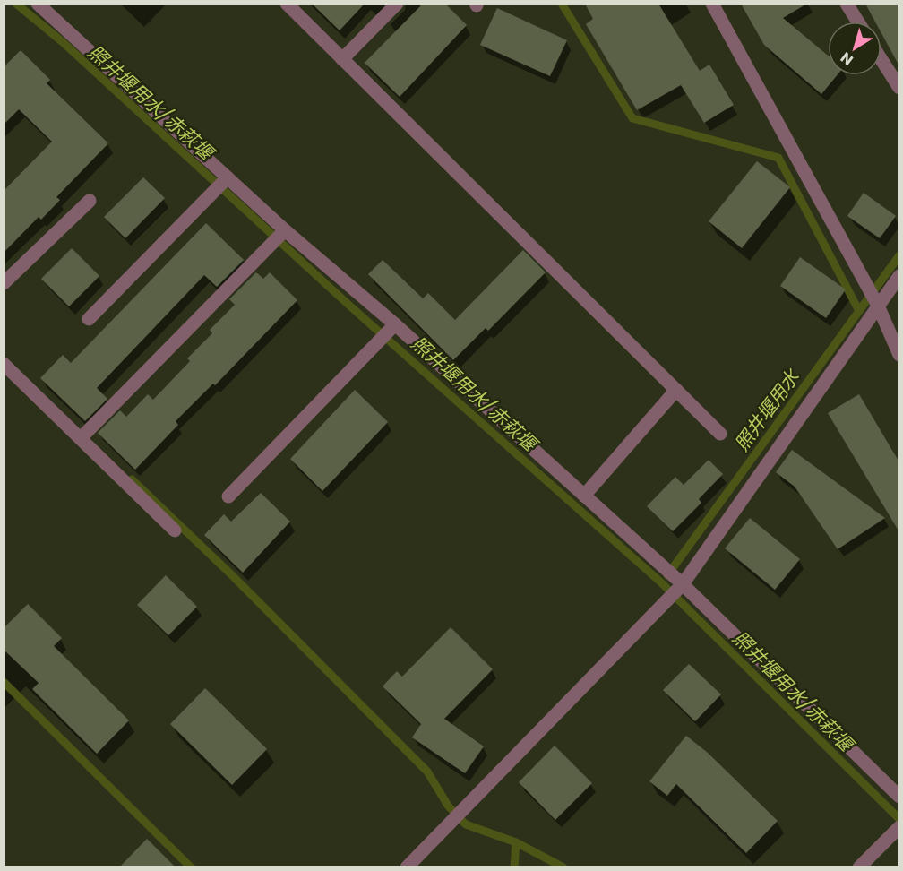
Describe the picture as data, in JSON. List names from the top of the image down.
{
  "water": ["照井堰用水/赤萩堰", "照井堰用水"],
  "north": "bottom left"
}
